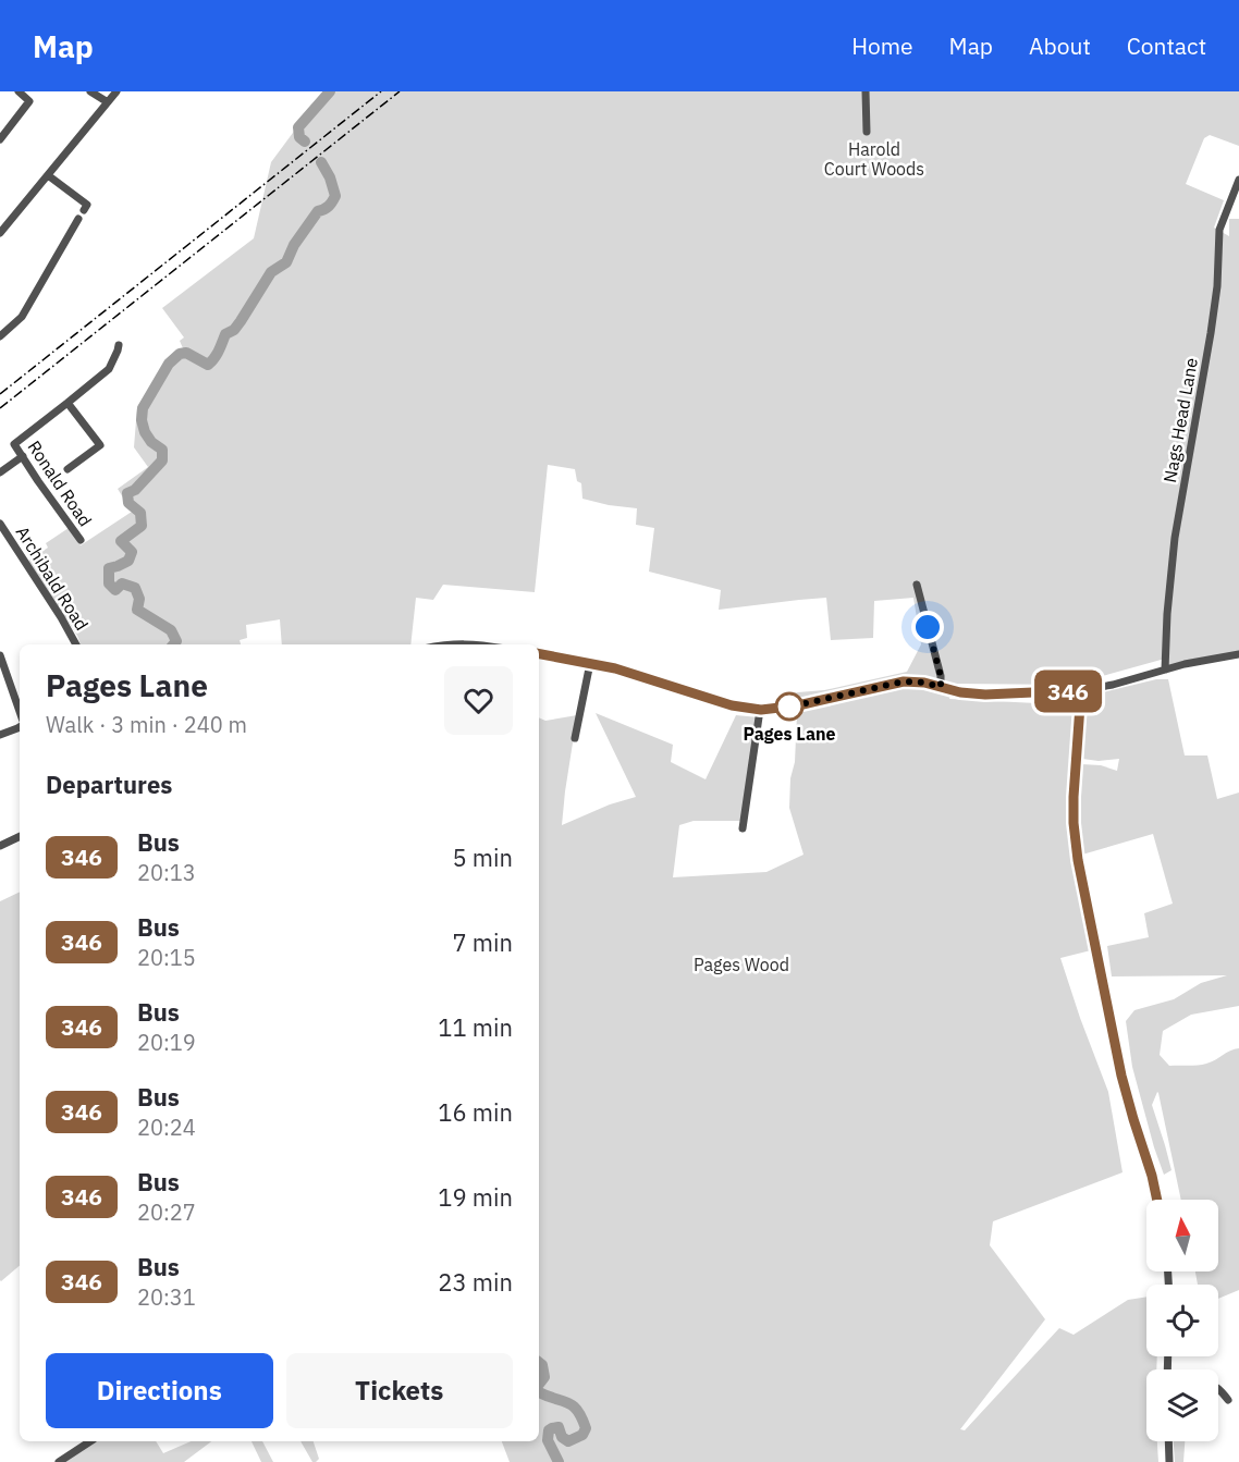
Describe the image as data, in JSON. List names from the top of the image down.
{
  "streets": {
    "street": ["Nags Head Lane", "Ronald Road", "Archibald Road"]
  },
  "parks": ["Harold Court Woods", "Pages Wood"],
  "places": ["Pages Lane"],
  "lines": ["bus line 346"],
  "north": "top",
  "page": {
    "header": "Map",
    "nav": [
      "Home",
      "Map",
      "About",
      "Contact"
    ],
    "on_map": "346",
    "heading": [
      ["Pages Lane", "Walk · 3 min · 240 m"],
      "Departures"
    ],
    "list": [
      {
        "mark": "346",
        "name": "Bus",
        "note": "20:13",
        "value": "5 min"
      },
      {
        "mark": "346",
        "name": "Bus",
        "note": "20:15",
        "value": "7 min"
      },
      {
        "mark": "346",
        "name": "Bus",
        "note": "20:19",
        "value": "11 min"
      },
      {
        "mark": "346",
        "name": "Bus",
        "note": "20:24",
        "value": "16 min"
      },
      {
        "mark": "346",
        "name": "Bus",
        "note": "20:27",
        "value": "19 min"
      },
      {
        "mark": "346",
        "name": "Bus",
        "note": "20:31",
        "value": "23 min"
      }
    ],
    "buttons": ["Directions", "Tickets"]
  }
}
